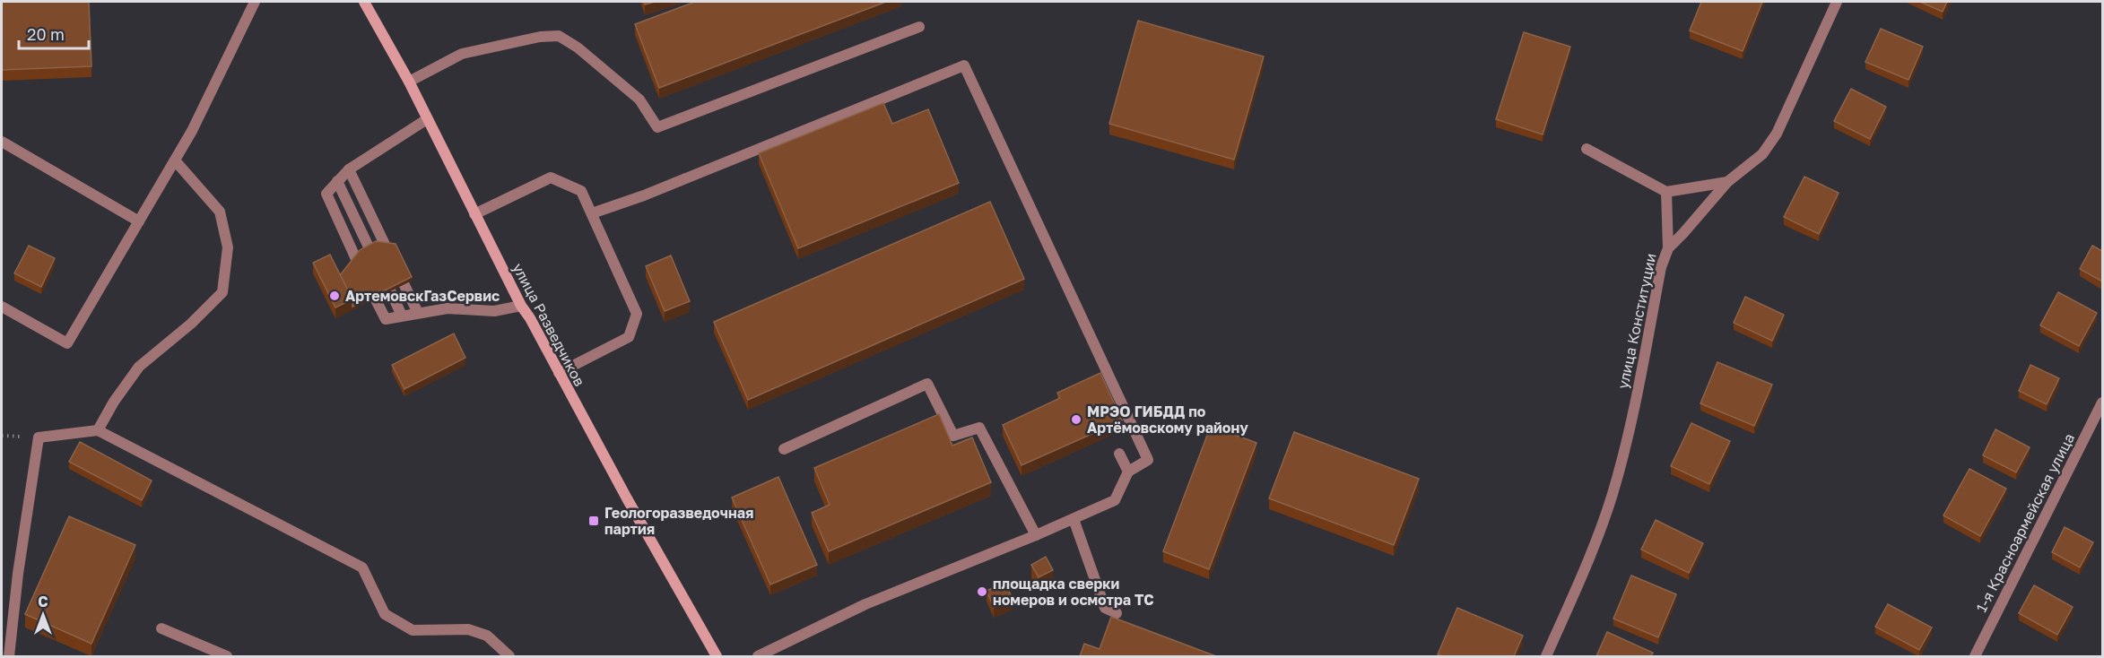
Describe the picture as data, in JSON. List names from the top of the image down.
{
  "streets": {
    "main road": ["улица Разведчиков"],
    "street": ["улица Конституции", "1-я Красноармейская улица"]
  },
  "places": {
    "other": ["АртемовскГазСервис", "МРЭО ГИБДД по Артёмовскому району", "площадка сверки номеров и осмотра ТС"],
    "transit": ["Геологоразведочная партия"]
  },
  "scale_bar": "20 m",
  "north": "top"
}
